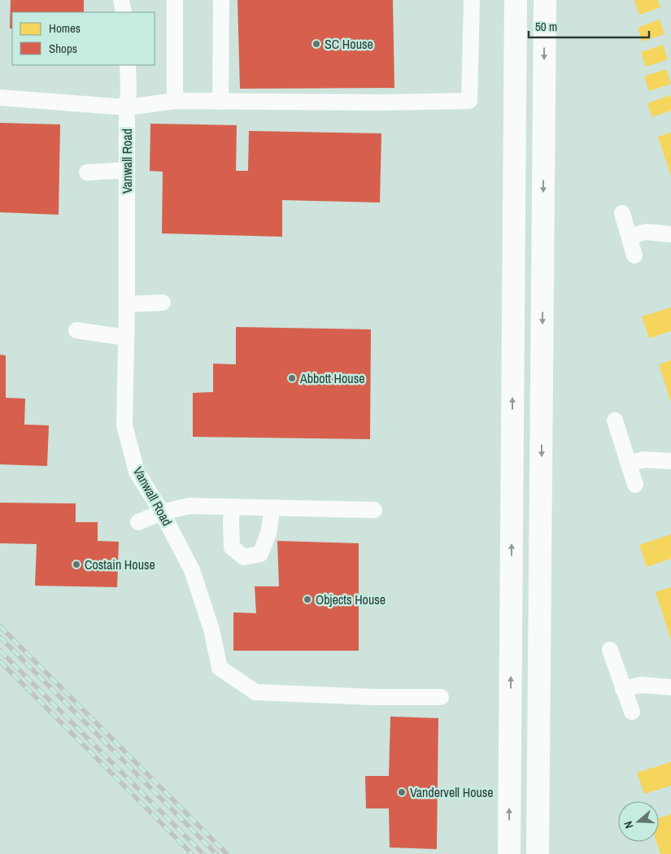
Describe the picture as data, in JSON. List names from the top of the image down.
{
  "streets": {
    "lane": ["Vanwall Road"]
  },
  "places": [
    "SC House",
    "Abbott House",
    "Costain House",
    "Objects House",
    "Vandervell House"
  ],
  "legend": ["Homes", "Shops"],
  "scale_bar": "50 m",
  "north": "left"
}
